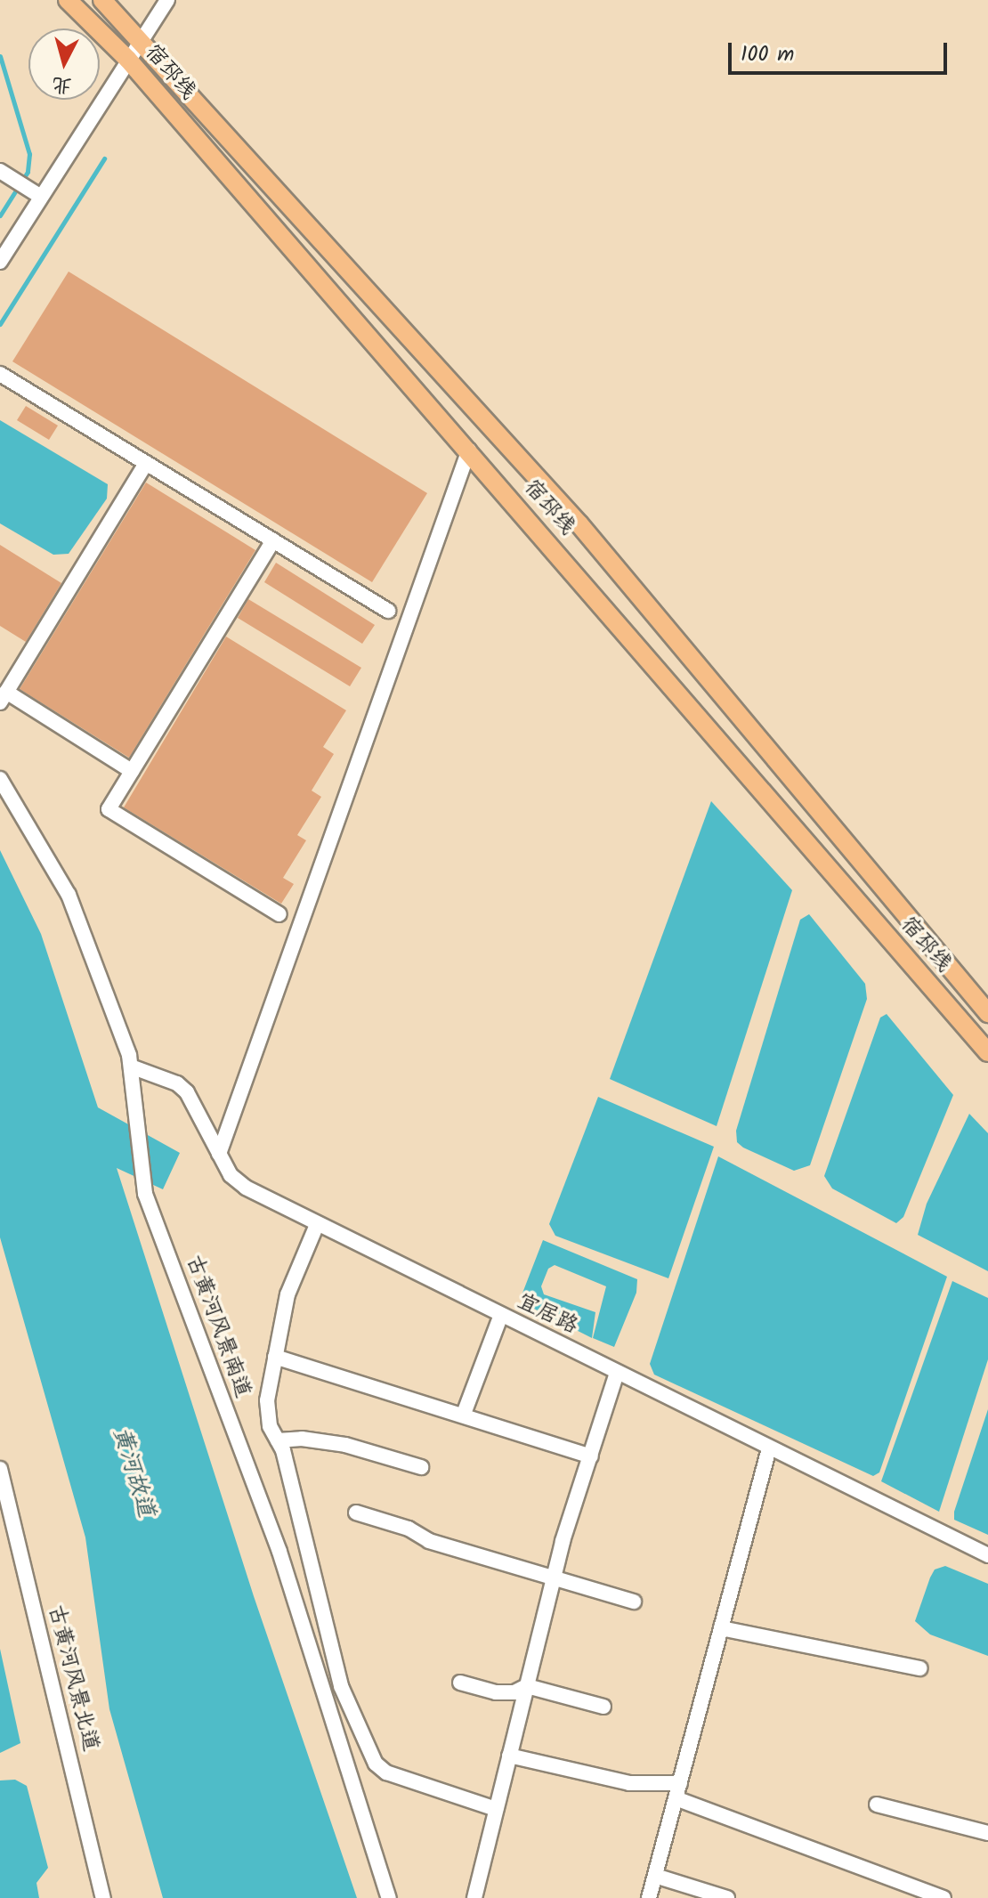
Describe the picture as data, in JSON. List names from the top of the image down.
{
  "streets": {
    "main road": ["宿邳线"],
    "street": ["宜居路", "古黄河风景南道", "古黄河风景北道"]
  },
  "crossings": [
    ["宜居路", "古黄河风景南道"]
  ],
  "water": ["黄河故道"],
  "scale_bar": "100 m",
  "north": "bottom"
}
